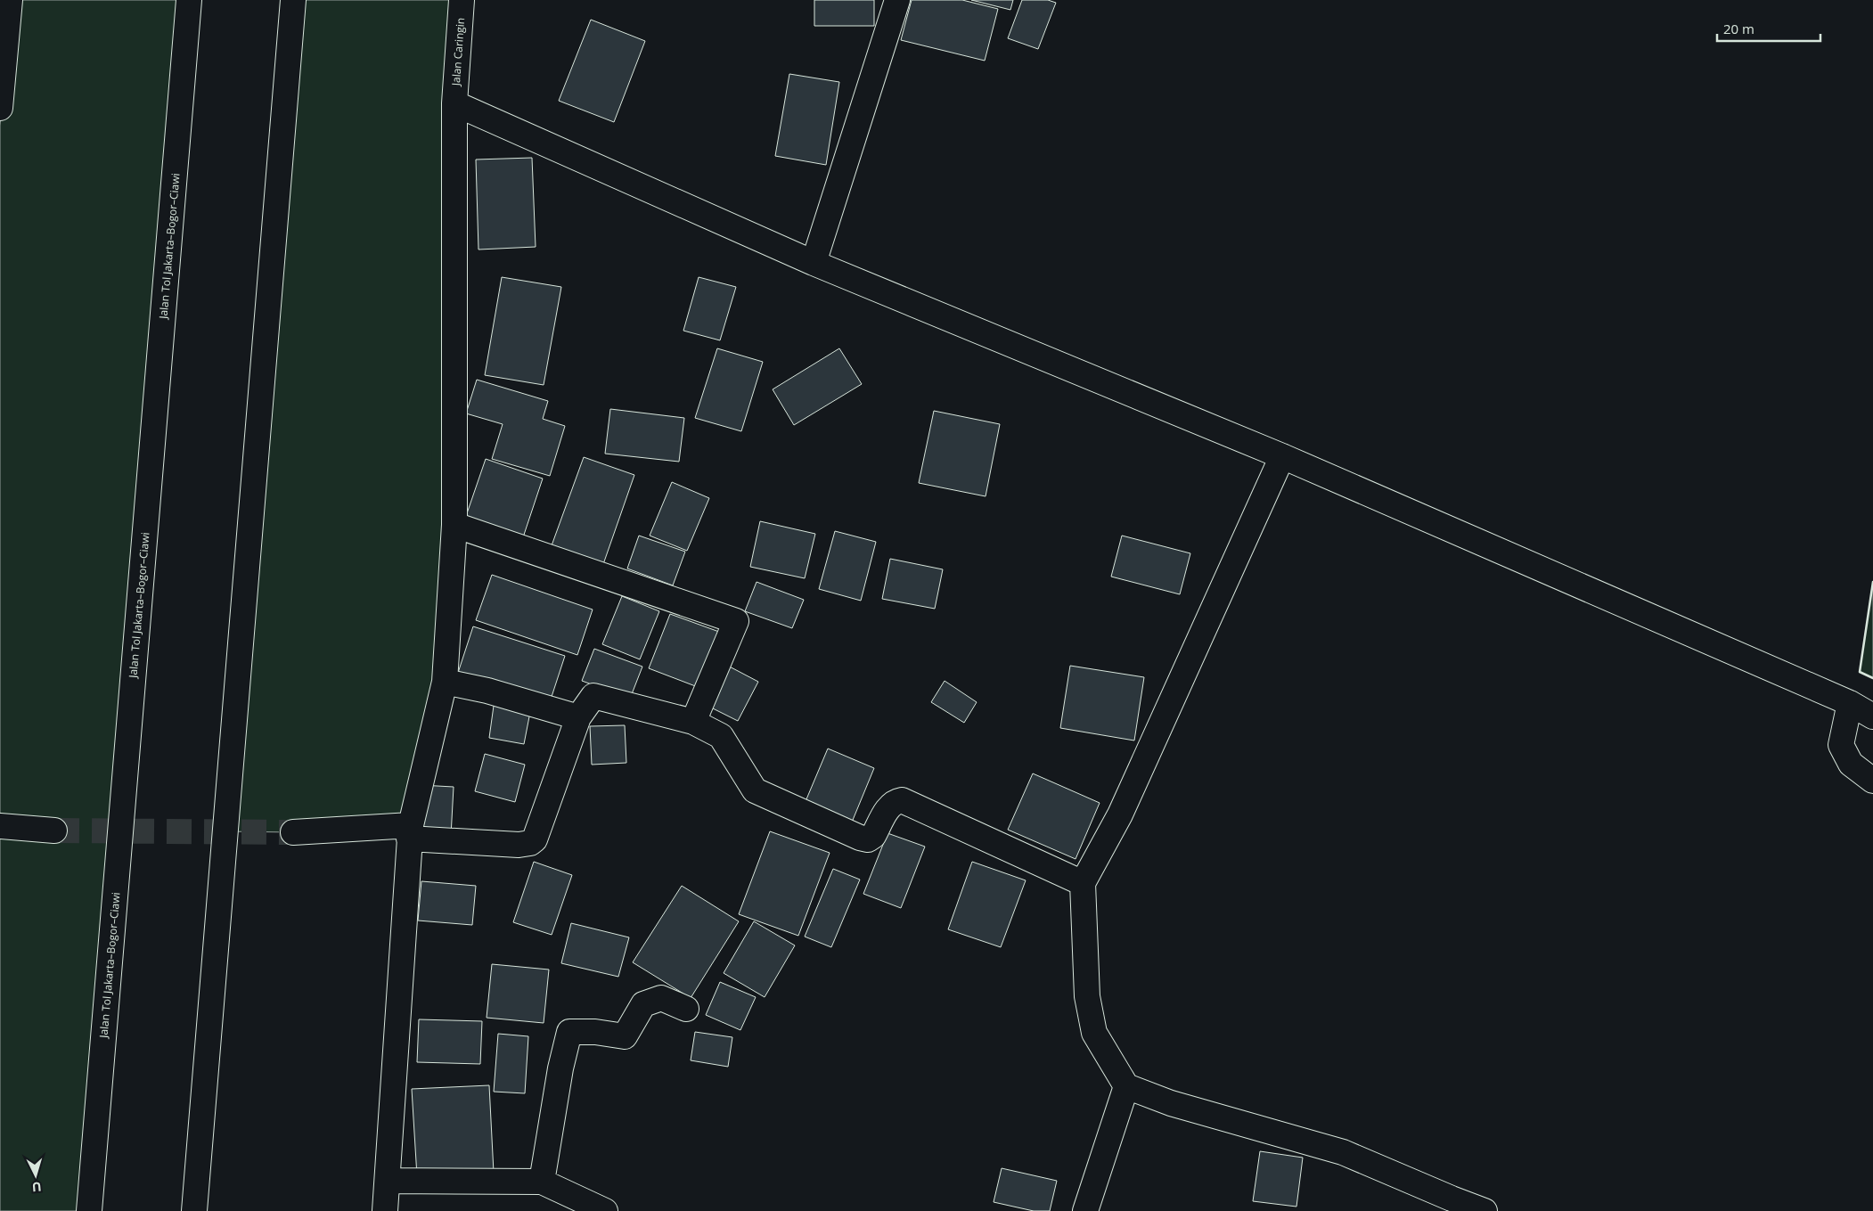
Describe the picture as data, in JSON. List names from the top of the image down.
{
  "streets": {
    "main road": ["Jalan Caringin", "Jalan Tol Jakarta–Bogor–Ciawi"]
  },
  "scale_bar": "20 m",
  "north": "bottom"
}
